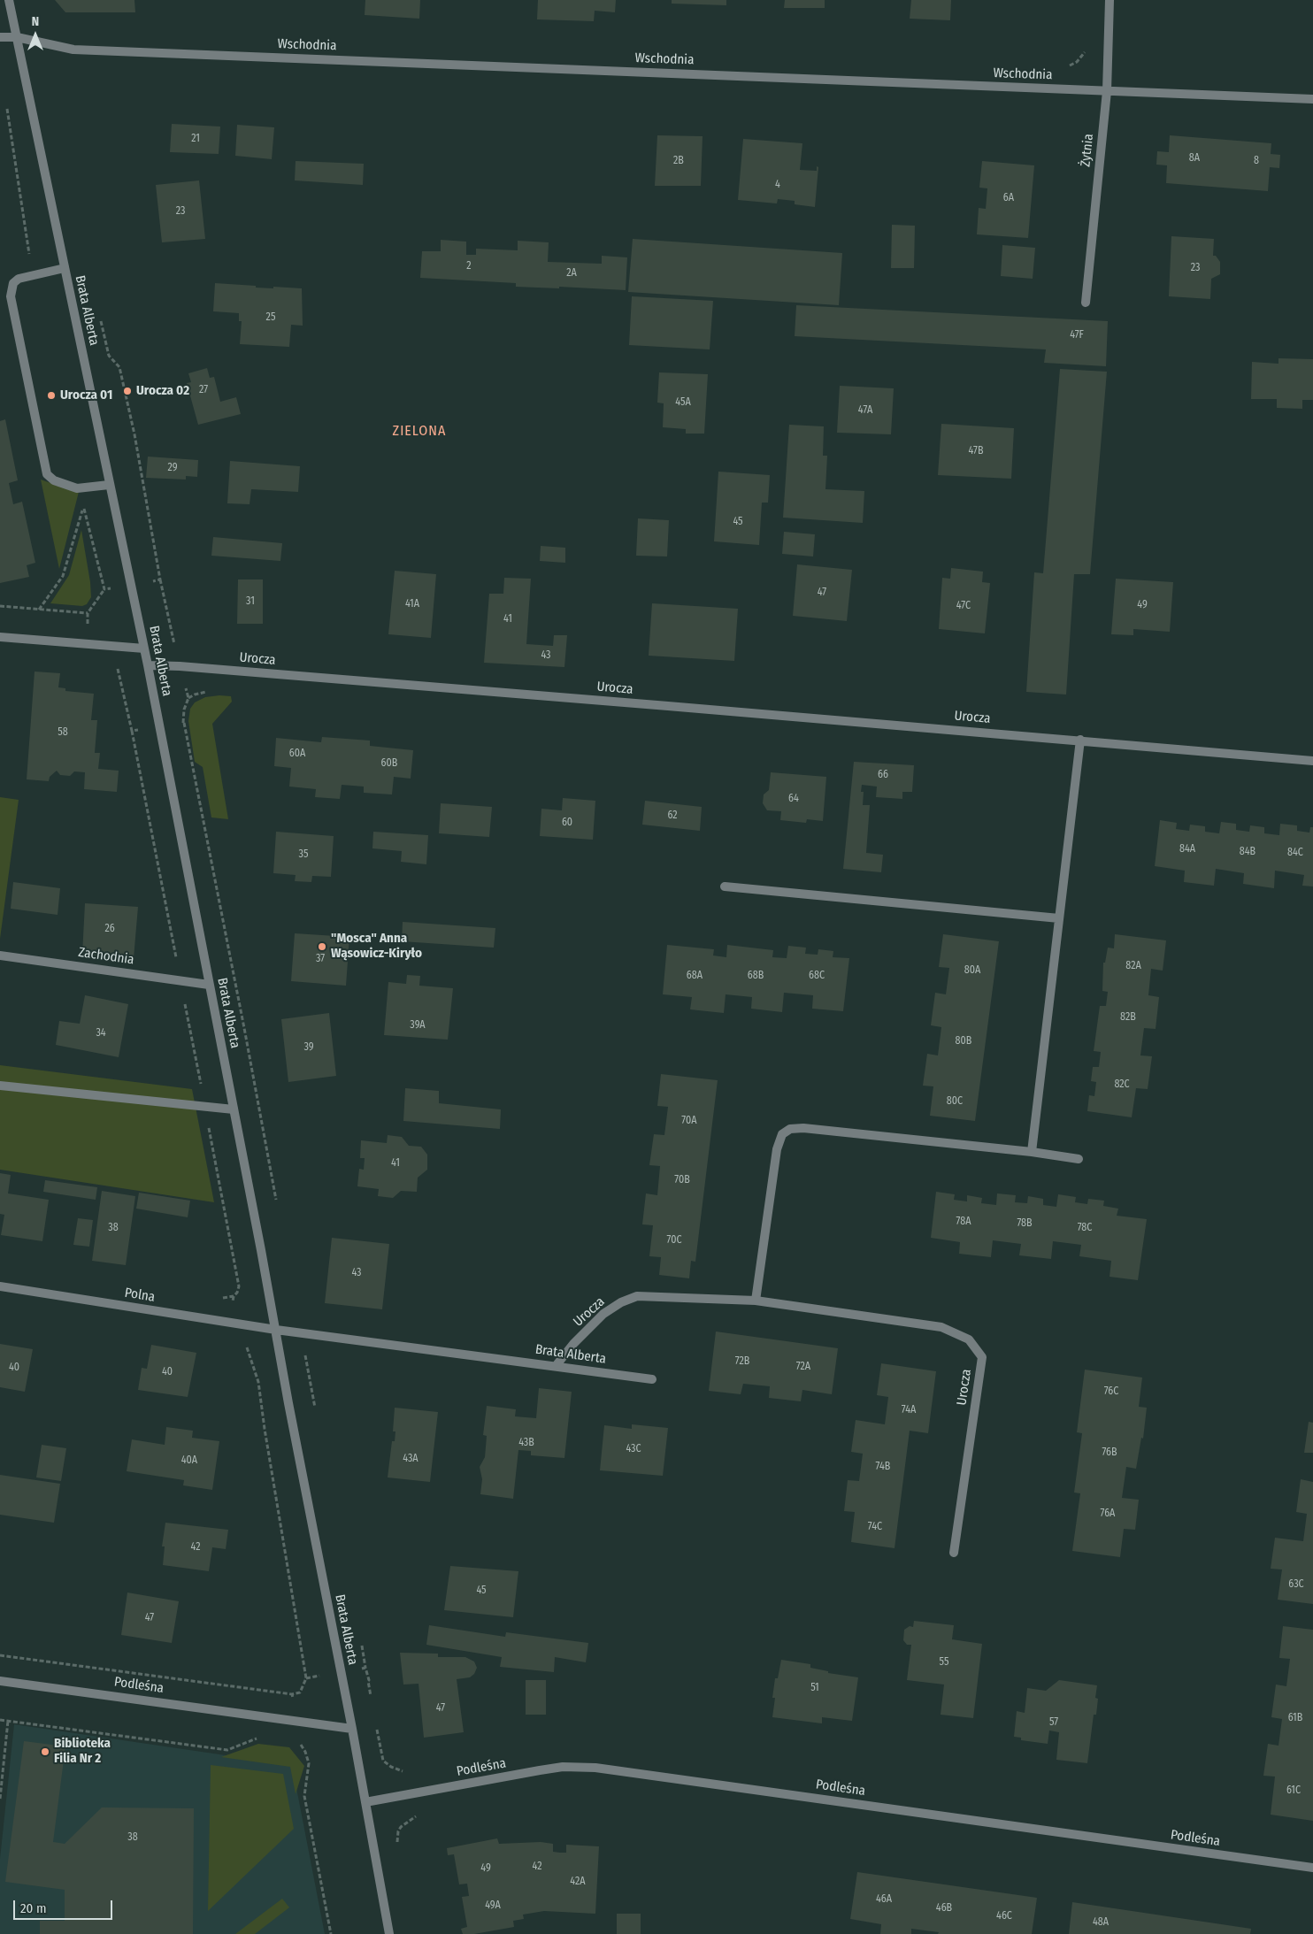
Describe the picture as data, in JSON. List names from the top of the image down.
{
  "streets": {
    "street": [
      "Wschodnia",
      "Żytnia",
      "Brata Alberta",
      "Urocza",
      "Zachodnia",
      "Polna",
      "Podleśna"
    ]
  },
  "crossings": [
    ["Wschodnia", "Żytnia"],
    ["Wschodnia", "Brata Alberta"],
    ["Brata Alberta", "Urocza"],
    ["Brata Alberta", "Zachodnia"],
    ["Brata Alberta", "Polna"],
    ["Brata Alberta", "Podleśna"]
  ],
  "districts": ["ZIELONA"],
  "places": [
    "Urocza 02",
    "Urocza 01",
    "\"Mosca\" Anna Wąsowicz-Kiryło",
    "Biblioteka Filia Nr 2"
  ],
  "house_numbers": [
    "21",
    "8A",
    "2B",
    "8",
    "4",
    "6A",
    "23",
    "2",
    "23",
    "2A",
    "25",
    "47F",
    "27",
    "45A",
    "47A",
    "47B",
    "29",
    "45",
    "47",
    "31",
    "41A",
    "49",
    "47C",
    "41",
    "43",
    "58",
    "60A",
    "60B",
    "66",
    "64",
    "62",
    "60",
    "84A",
    "84B",
    "84C",
    "35",
    "26",
    "37",
    "82A",
    "80A",
    "68A",
    "68B",
    "68C",
    "82B",
    "39A",
    "34",
    "80B",
    "39",
    "82C",
    "80C",
    "70A",
    "41",
    "70B",
    "78A",
    "78B",
    "38",
    "78C",
    "70C",
    "43",
    "72B",
    "72A",
    "40",
    "40",
    "76C",
    "74A",
    "43B",
    "43C",
    "76B",
    "43A",
    "40A",
    "74B",
    "76A",
    "74C",
    "42",
    "63C",
    "45",
    "47",
    "55",
    "51",
    "47",
    "61B",
    "57",
    "61C",
    "38",
    "42",
    "49",
    "42A",
    "46A",
    "49A",
    "46B",
    "46C",
    "48A"
  ],
  "scale_bar": "20 m",
  "north": "top"
}
